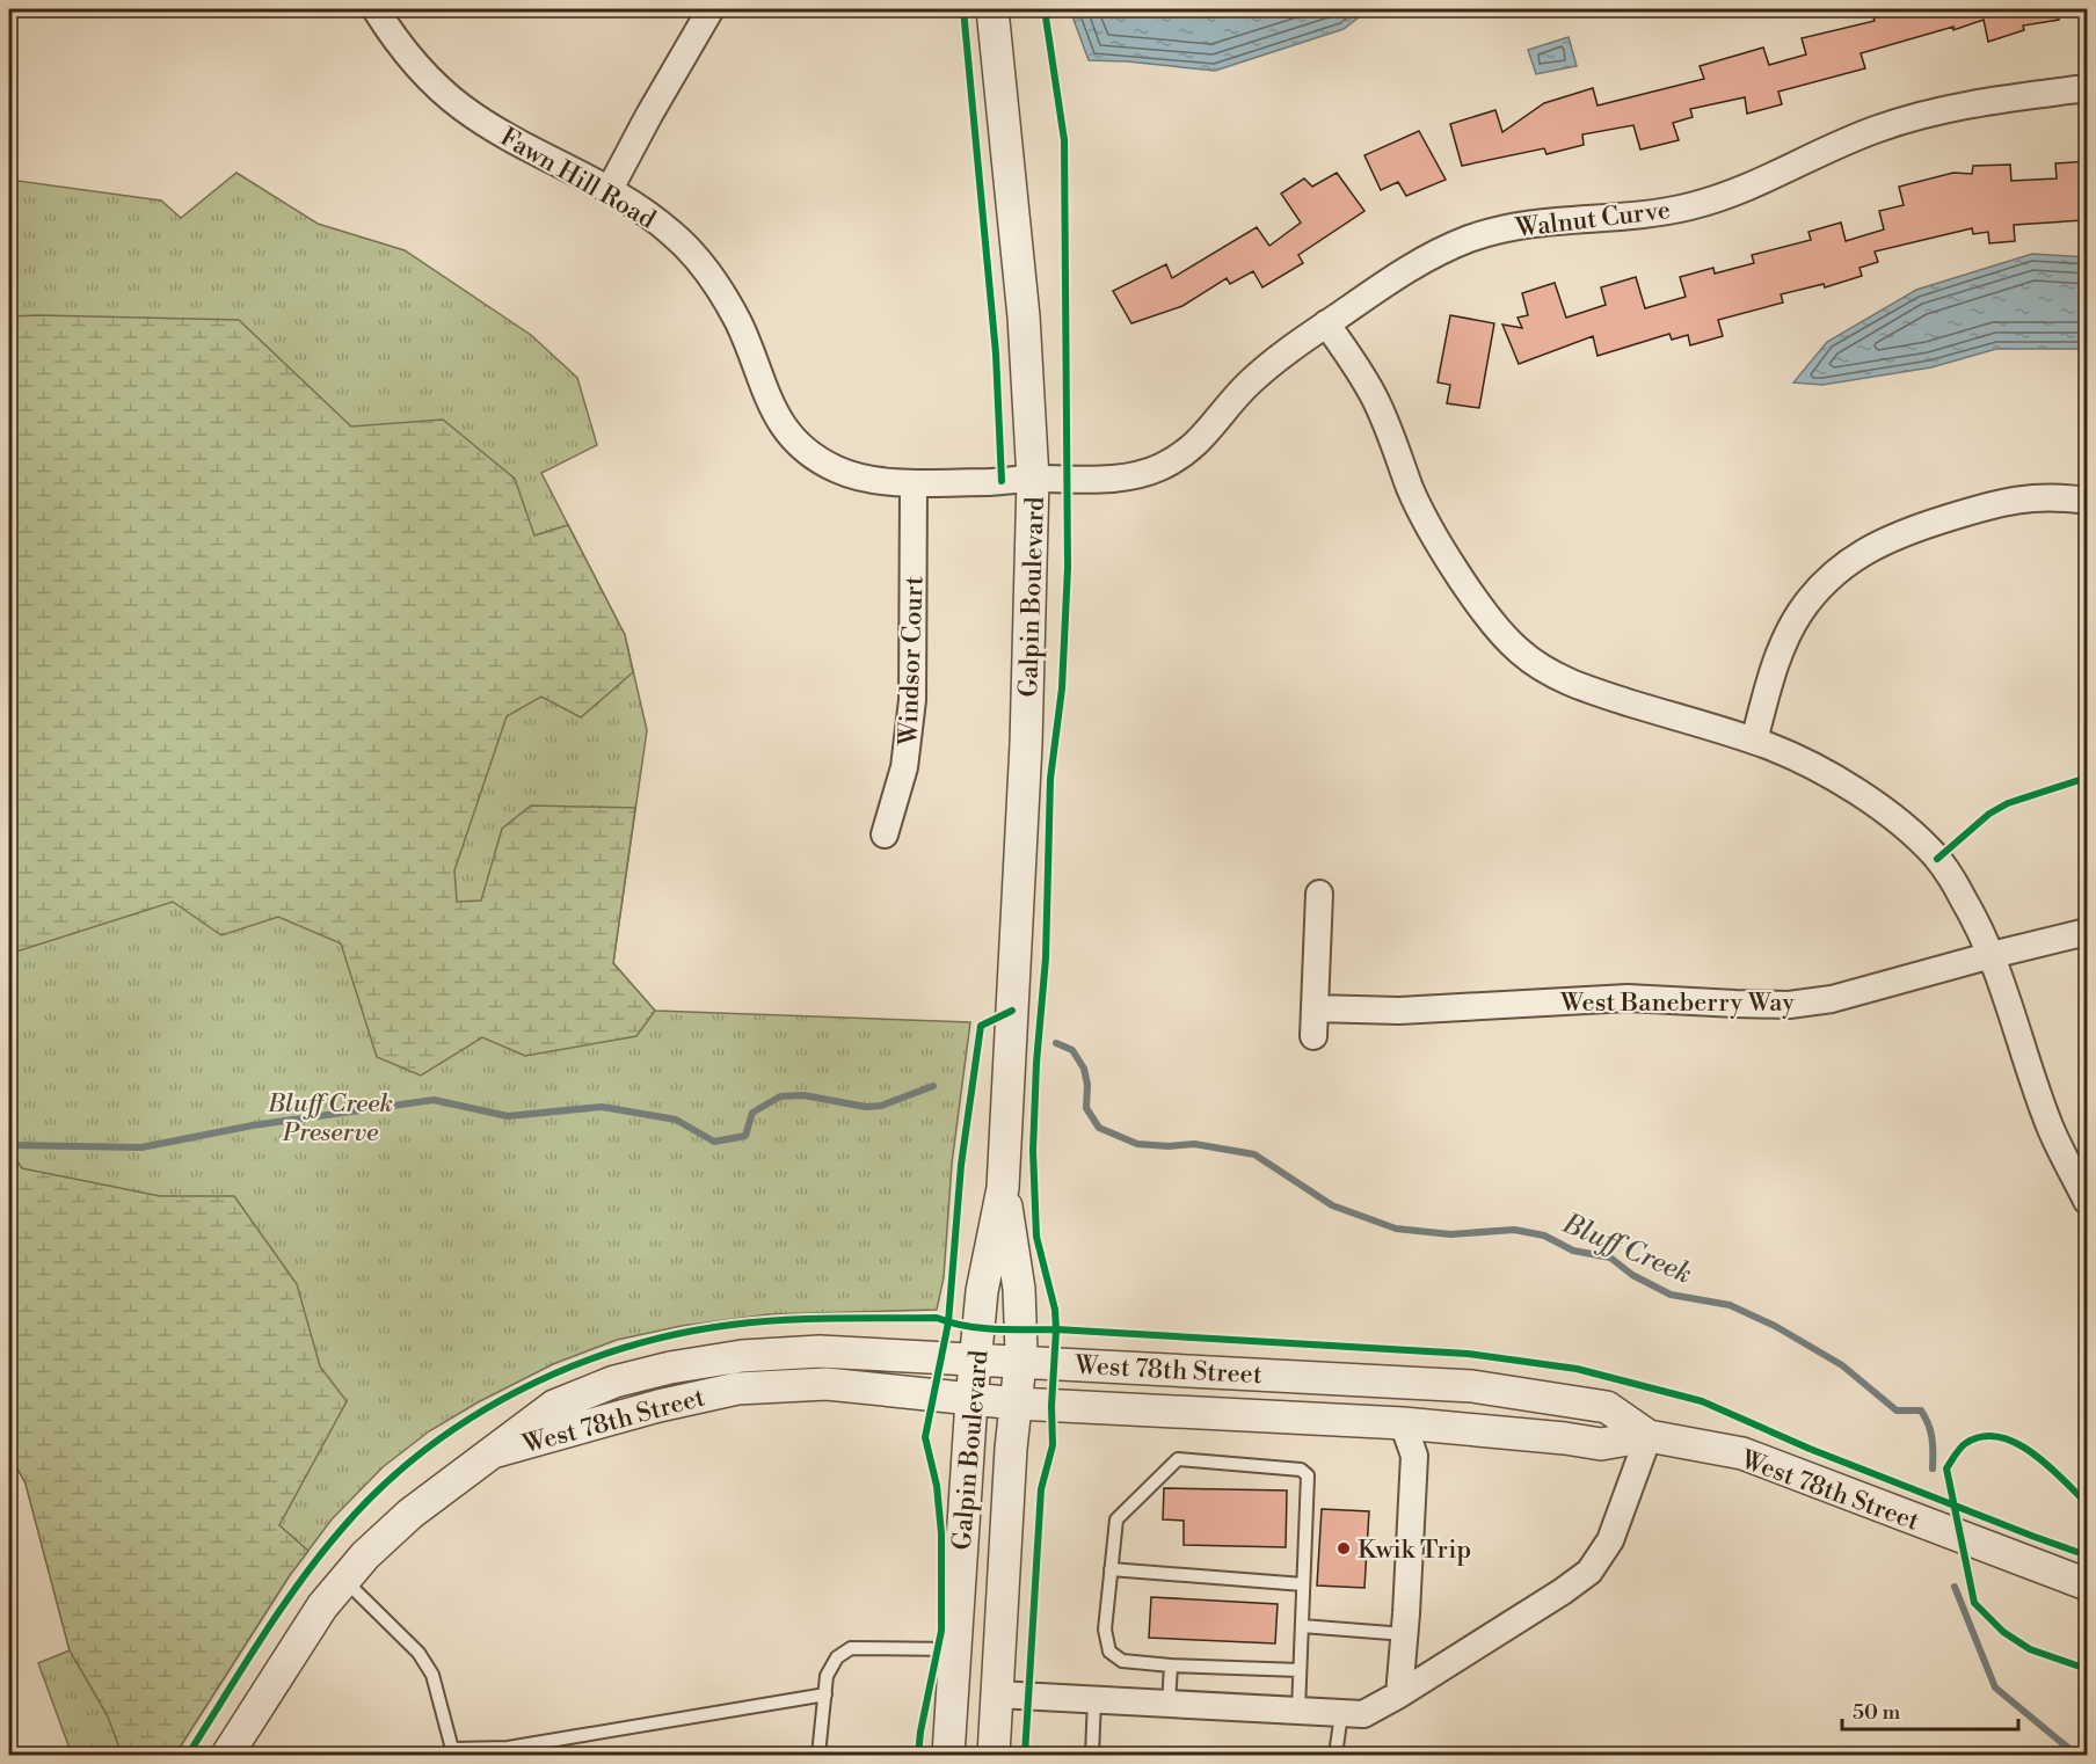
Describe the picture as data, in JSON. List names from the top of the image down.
{
  "streets": {
    "street": [
      "Fawn Hill Road",
      "Walnut Curve",
      "Galpin Boulevard",
      "Windsor Court",
      "West Baneberry Way",
      "West 78th Street"
    ]
  },
  "crossings": [
    ["Fawn Hill Road", "Walnut Curve"],
    ["Fawn Hill Road", "Galpin Boulevard"],
    ["Fawn Hill Road", "Windsor Court"],
    ["Walnut Curve", "Galpin Boulevard"],
    ["Galpin Boulevard", "West 78th Street"]
  ],
  "water": ["Bluff Creek"],
  "parks": ["Bluff Creek Preserve"],
  "places": ["Kwik Trip"],
  "scale_bar": "50 m"
}
